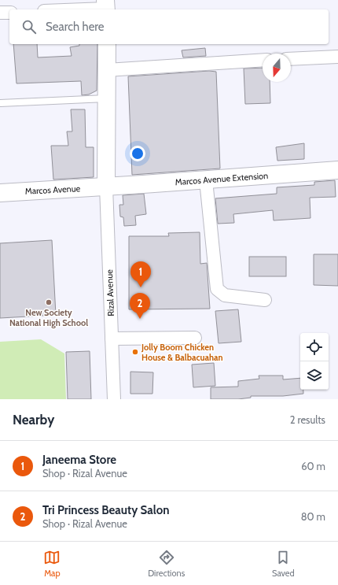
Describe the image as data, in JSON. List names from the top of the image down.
{
  "streets": {
    "street": ["Marcos Avenue Extension", "Marcos Avenue", "Rizal Avenue"]
  },
  "crossings": [
    ["Marcos Avenue Extension", "Marcos Avenue"],
    ["Marcos Avenue Extension", "Rizal Avenue"],
    ["Marcos Avenue", "Rizal Avenue"]
  ],
  "places": ["New Society National High School", "Jolly Boom Chicken House & Balbacuahan"],
  "north": "bottom",
  "page": {
    "search": "Search here",
    "pins": ["1", "2"],
    "heading": ["Nearby", "2 results"],
    "list": [
      {
        "mark": "1",
        "name": "Janeema Store",
        "note": "Shop · Rizal Avenue",
        "value": "60 m"
      },
      {
        "mark": "2",
        "name": "Tri Princess Beauty Salon",
        "note": "Shop · Rizal Avenue",
        "value": "80 m"
      }
    ],
    "nav": ["Map", "Directions", "Saved"]
  }
}
